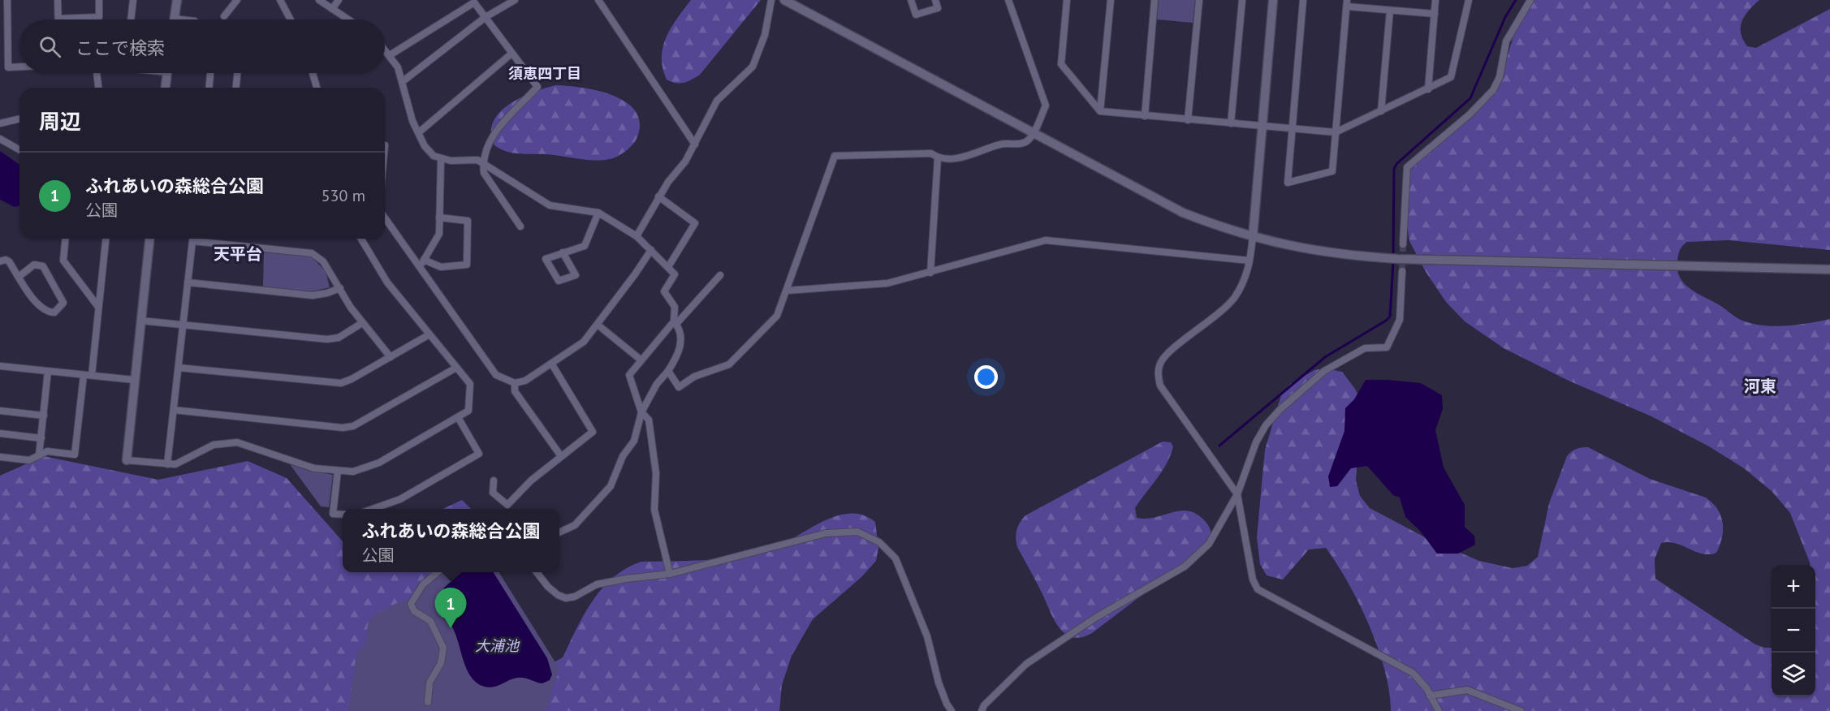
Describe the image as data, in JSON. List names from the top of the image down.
{
  "districts": ["須恵四丁目", "天平台", "河東"],
  "water": ["大浦池"],
  "page": {
    "search": "ここで検索",
    "heading": "周辺",
    "list": [
      {
        "mark": "1",
        "name": "ふれあいの森総合公園",
        "note": "公園",
        "value": "530 m"
      }
    ],
    "popup": ["ふれあいの森総合公園", "公園"],
    "map_buttons": ["+", "−"],
    "pins": "1"
  }
}
